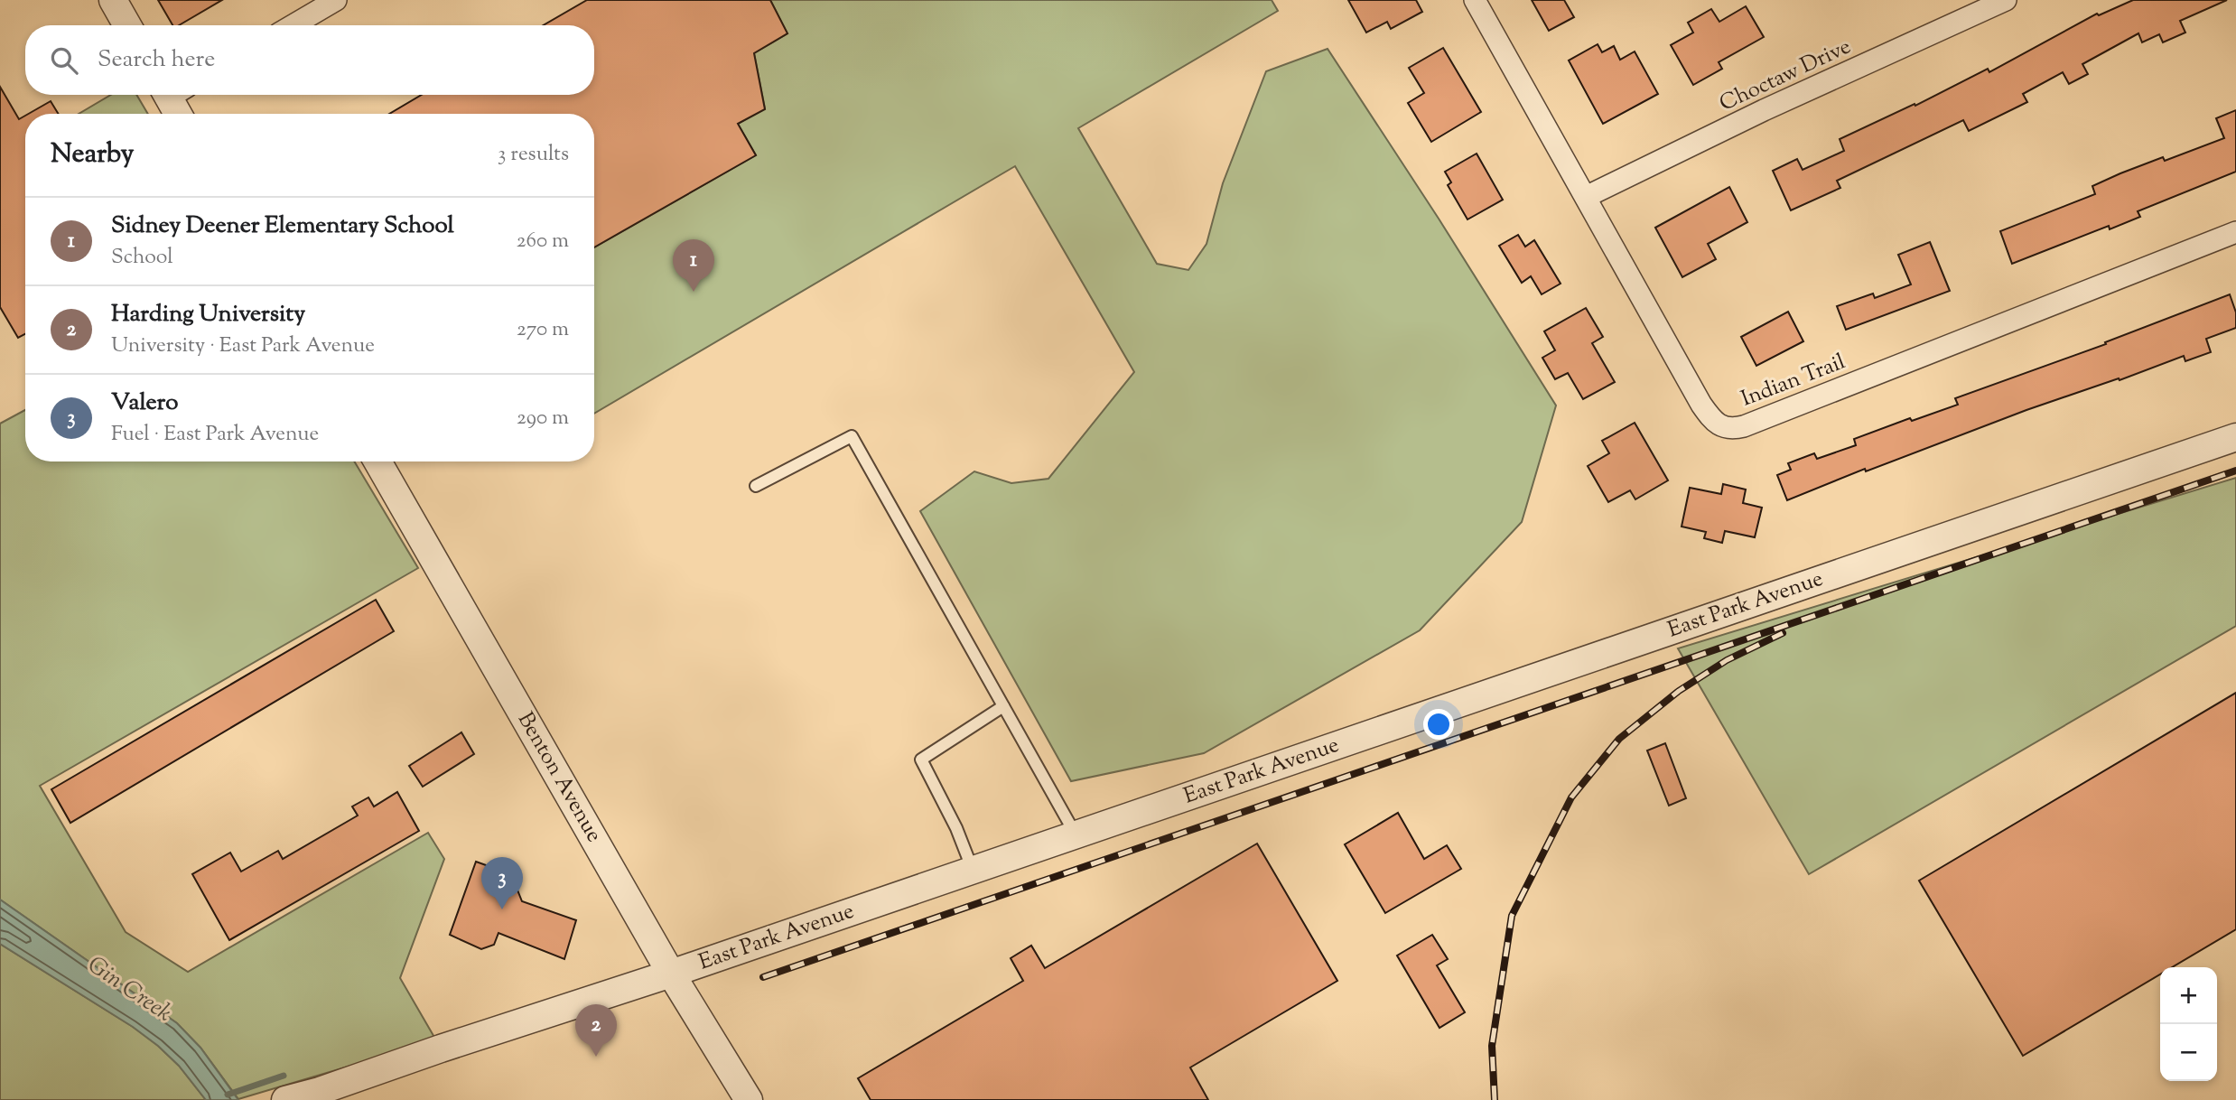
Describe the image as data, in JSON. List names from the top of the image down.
{
  "streets": {
    "street": [
      "Choctaw Drive",
      "Indian Trail",
      "East Park Avenue",
      "Benton Avenue"
    ]
  },
  "crossings": [
    ["Choctaw Drive", "Indian Trail"],
    ["East Park Avenue", "Benton Avenue"]
  ],
  "water": ["Gin Creek"],
  "page": {
    "search": "Search here",
    "heading": ["Nearby", "3 results"],
    "list": [
      {
        "mark": "1",
        "name": "Sidney Deener Elementary School",
        "note": "School",
        "value": "260 m"
      },
      {
        "mark": "2",
        "name": "Harding University",
        "note": "University · East Park Avenue",
        "value": "270 m"
      },
      {
        "mark": "3",
        "name": "Valero",
        "note": "Fuel · East Park Avenue",
        "value": "290 m"
      }
    ],
    "pins": ["1", "3", "2"],
    "map_buttons": ["+", "−"]
  }
}
